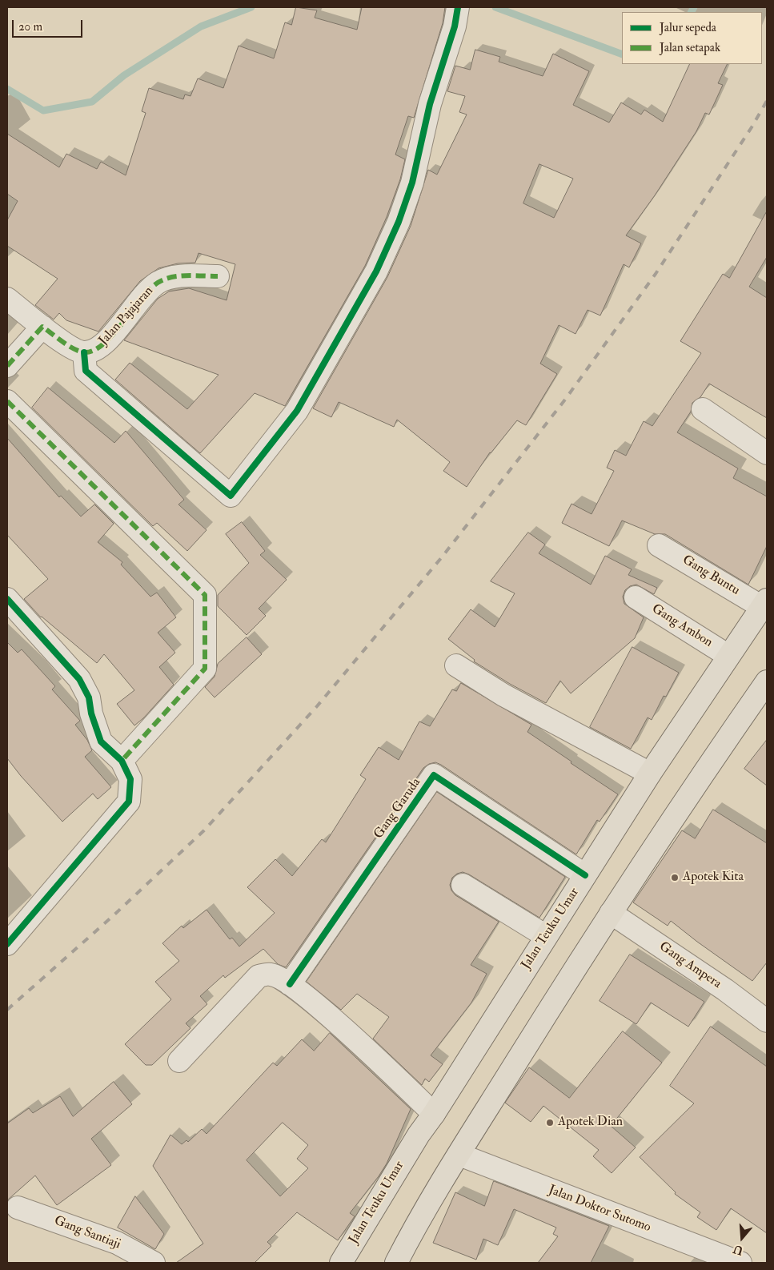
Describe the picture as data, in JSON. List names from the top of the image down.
{
  "streets": {
    "highway": ["Jalan Teuku Umar"],
    "street": [
      "Jalan Pajajaran",
      "Gang Buntu",
      "Gang Ambon",
      "Gang Garuda",
      "Gang Ampera",
      "Jalan Doktor Sutomo",
      "Gang Santiaji"
    ]
  },
  "crossings": [
    ["Gang Buntu", "Jalan Teuku Umar"],
    ["Gang Ambon", "Jalan Teuku Umar"],
    ["Gang Garuda", "Jalan Teuku Umar"]
  ],
  "places": ["Apotek Kita", "Apotek Dian"],
  "legend": ["Jalur sepeda", "Jalan setapak"],
  "scale_bar": "20 m",
  "north": "bottom"
}
